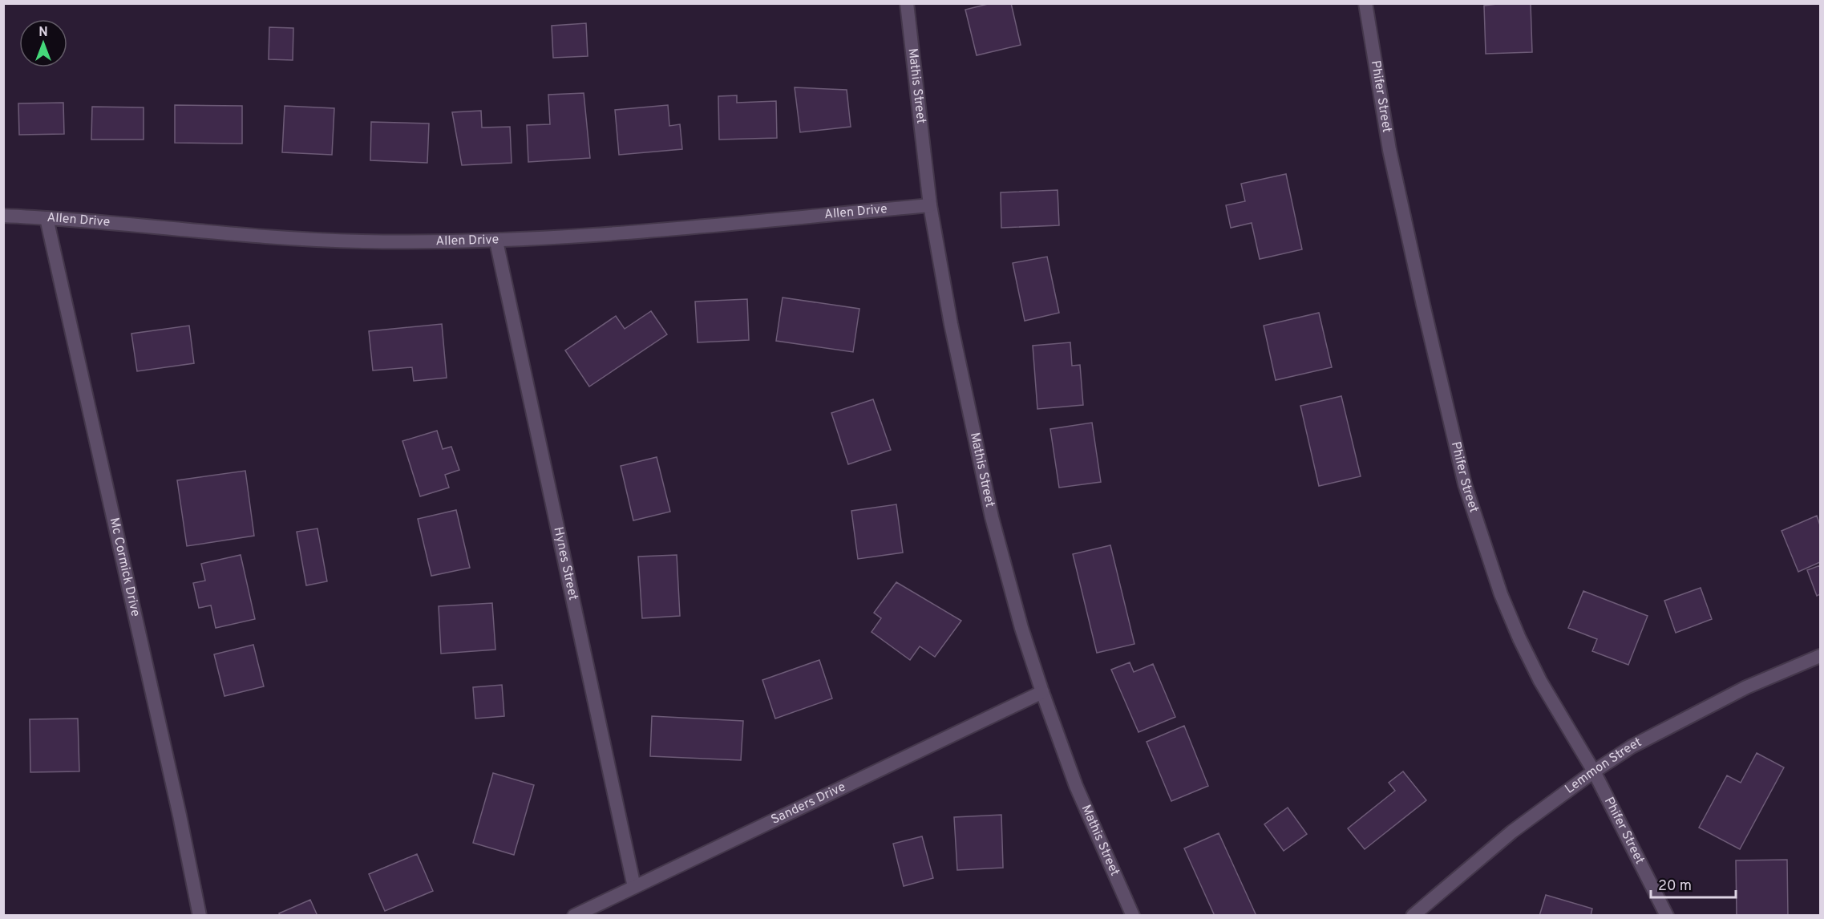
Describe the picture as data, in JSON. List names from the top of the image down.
{
  "streets": {
    "street": [
      "Mathis Street",
      "Phifer Street",
      "Allen Drive",
      "Hynes Street",
      "Mc Cormick Drive",
      "Lemmon Street",
      "Sanders Drive"
    ]
  },
  "crossings": [
    ["Mathis Street", "Allen Drive"],
    ["Mathis Street", "Sanders Drive"],
    ["Phifer Street", "Lemmon Street"],
    ["Allen Drive", "Hynes Street"],
    ["Allen Drive", "Mc Cormick Drive"],
    ["Hynes Street", "Sanders Drive"]
  ],
  "scale_bar": "20 m",
  "north": "top"
}
